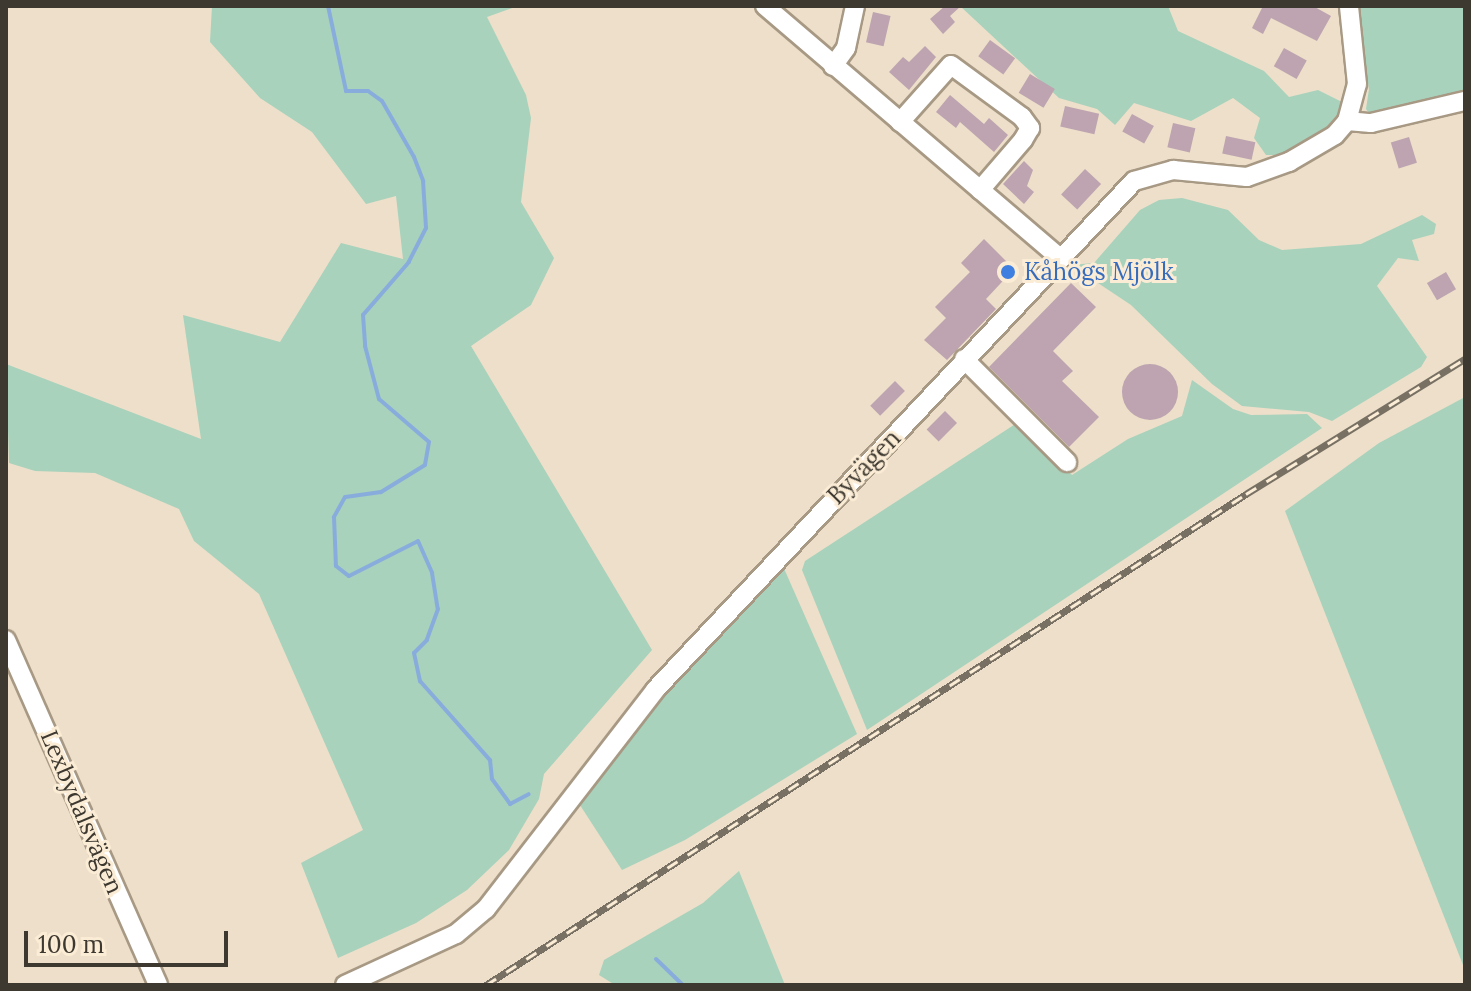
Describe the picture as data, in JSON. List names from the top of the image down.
{
  "streets": {
    "street": ["Byvägen", "Lexbydalsvägen"]
  },
  "places": ["Kåhögs Mjölk"],
  "scale_bar": "100 m"
}
